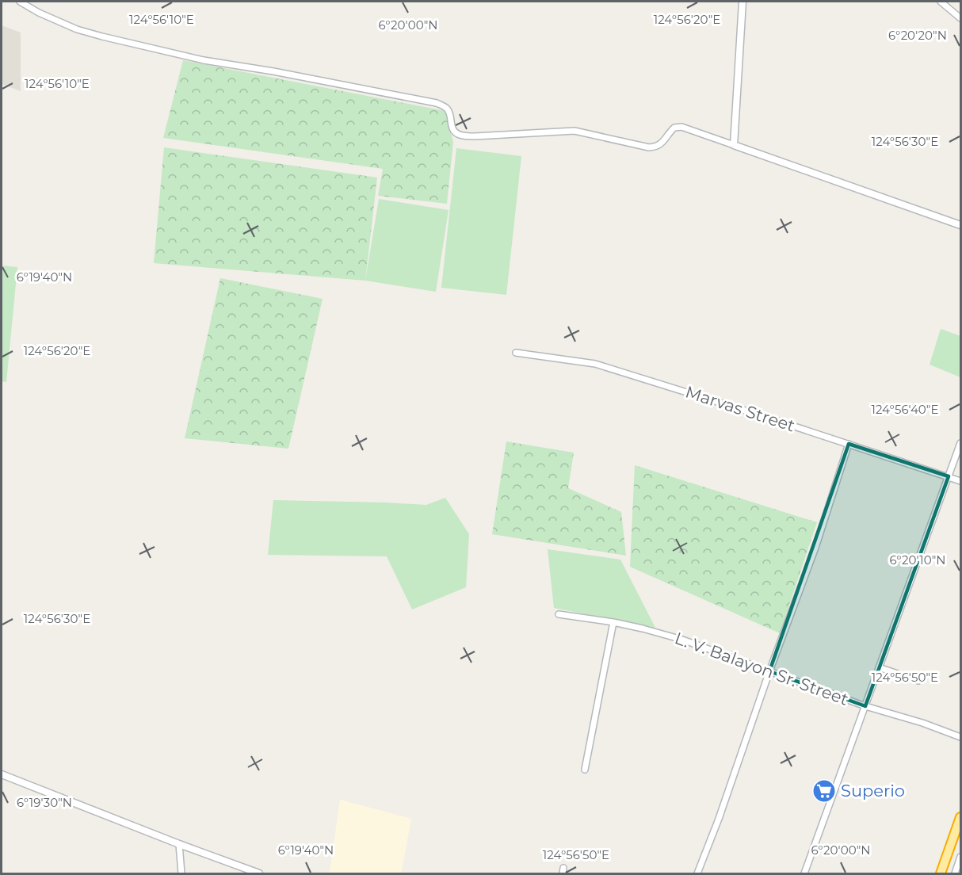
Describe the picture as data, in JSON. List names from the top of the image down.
{
  "streets": {
    "street": ["Marvas Street", "L. V. Balayon Sr. Street"]
  },
  "places": {
    "supermarket": ["Superio"]
  },
  "coordinates": [
    "124°56'10\"E",
    "124°56'20\"E",
    "6°20'00\"N",
    "6°20'20\"N",
    "124°56'30\"E",
    "6°19'40\"N",
    "124°56'40\"E",
    "6°20'10\"N",
    "124°56'50\"E",
    "6°19'30\"N"
  ]
}
